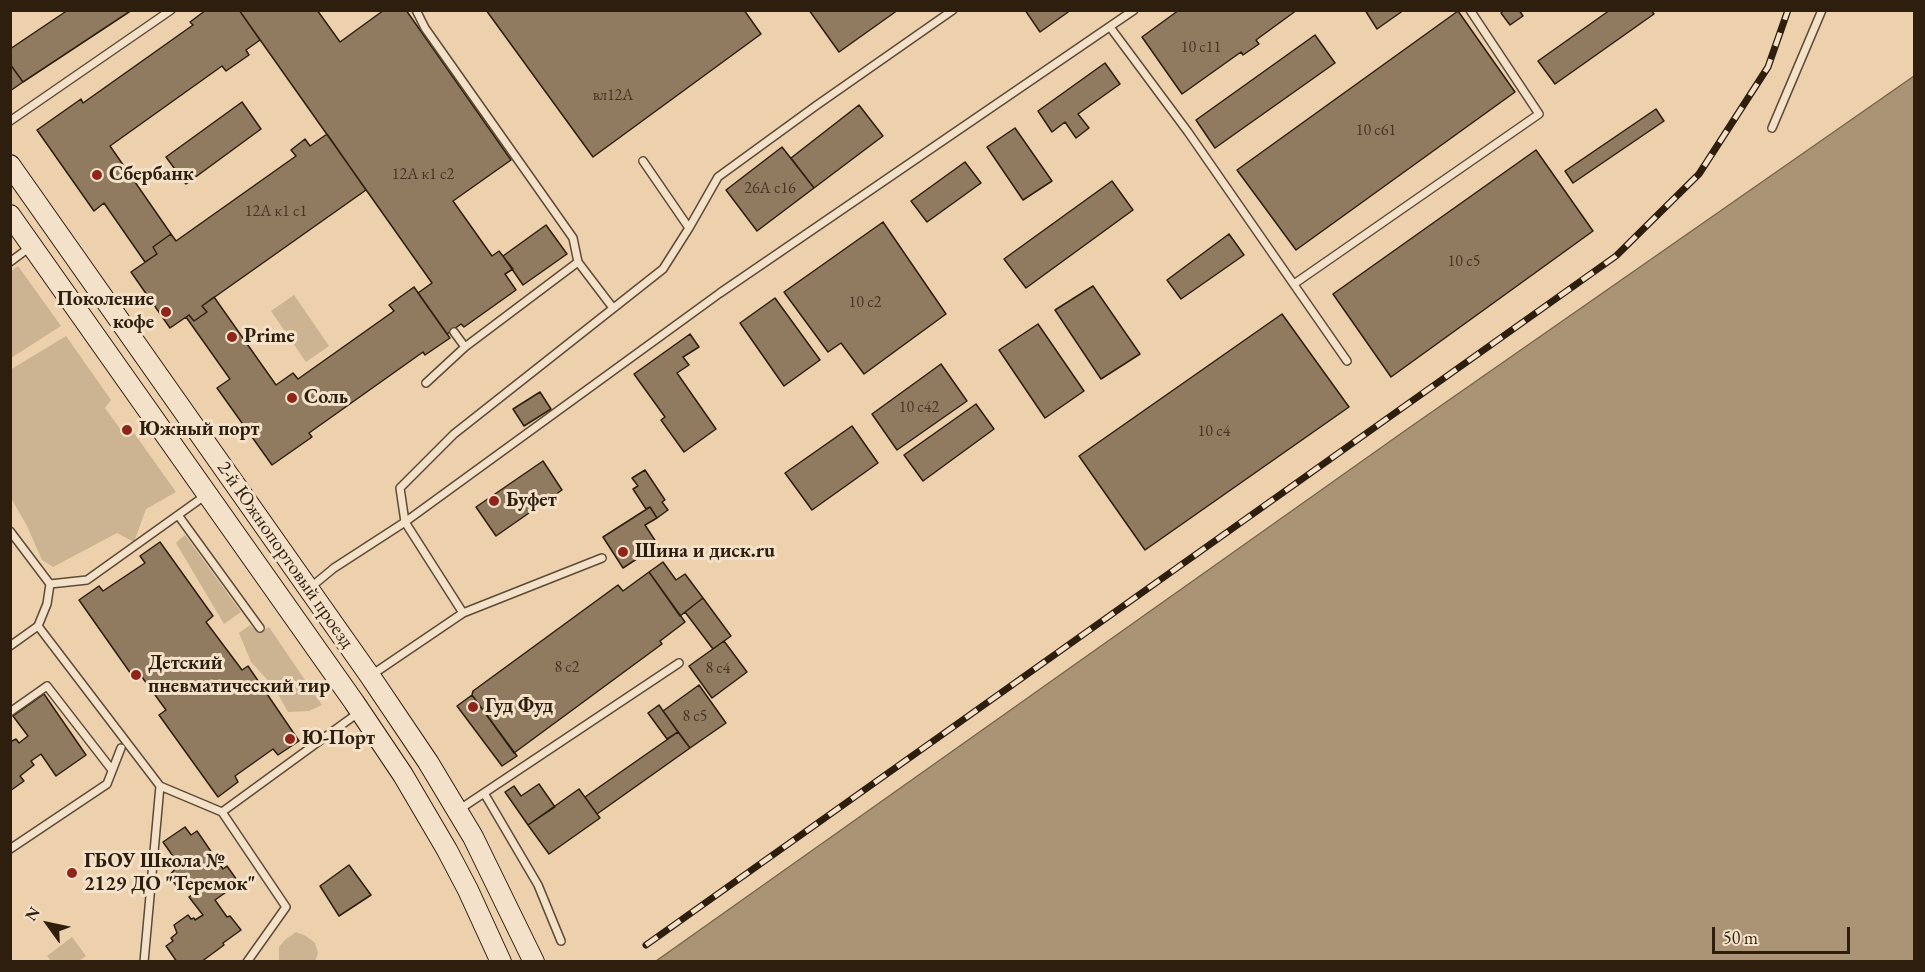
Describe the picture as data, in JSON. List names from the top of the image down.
{
  "streets": {
    "main road": ["2-й Южнопортовый проезд"]
  },
  "places": [
    "Сбербанк",
    "Поколение кофе",
    "Prime",
    "Соль",
    "Южный порт",
    "Буфет",
    "Шина и диск.ru",
    "Детский пневматический тир",
    "Гуд Фуд",
    "Ю-Порт",
    "ГБОУ Школа № 2129 ДО \"Теремок\""
  ],
  "house_numbers": [
    "10 с11",
    "вл12А",
    "10 с61",
    "12А к1 с2",
    "26А с16",
    "12А к1 с1",
    "10 с5",
    "10 с2",
    "10 с42",
    "10 с4",
    "8 с2",
    "8 с4",
    "8 с5"
  ],
  "scale_bar": "50 m",
  "north": "top left"
}
